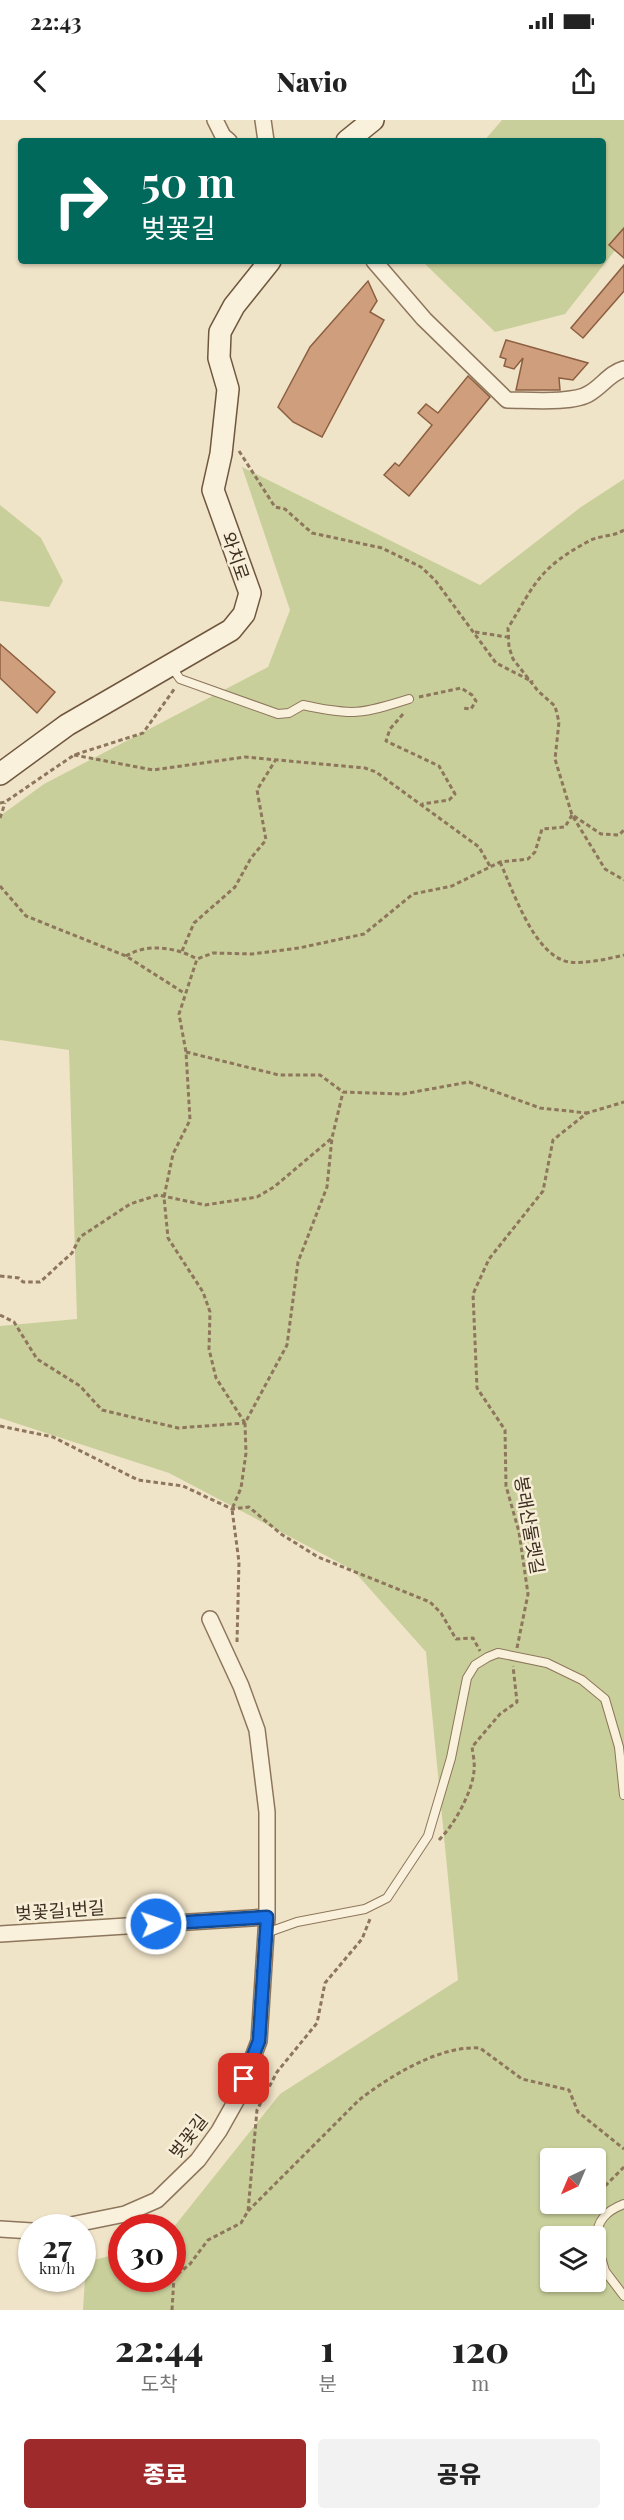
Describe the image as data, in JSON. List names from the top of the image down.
{
  "streets": {
    "main road": ["와치로"],
    "street": ["벚꽃길1번길", "벚꽃길"],
    "path": ["봉래산둘렛길"]
  },
  "crossings": [
    ["벚꽃길1번길", "벚꽃길"]
  ],
  "north": "bottom left",
  "page": {
    "status": "22:43",
    "header": "Navio",
    "turn": ["50 m", "벚꽃길"],
    "speed": "27 km/h",
    "limit": "30",
    "eta": [
      "22:44",
      "도착",
      "1",
      "분",
      "120",
      "m"
    ],
    "buttons": ["종료", "공유"]
  }
}
